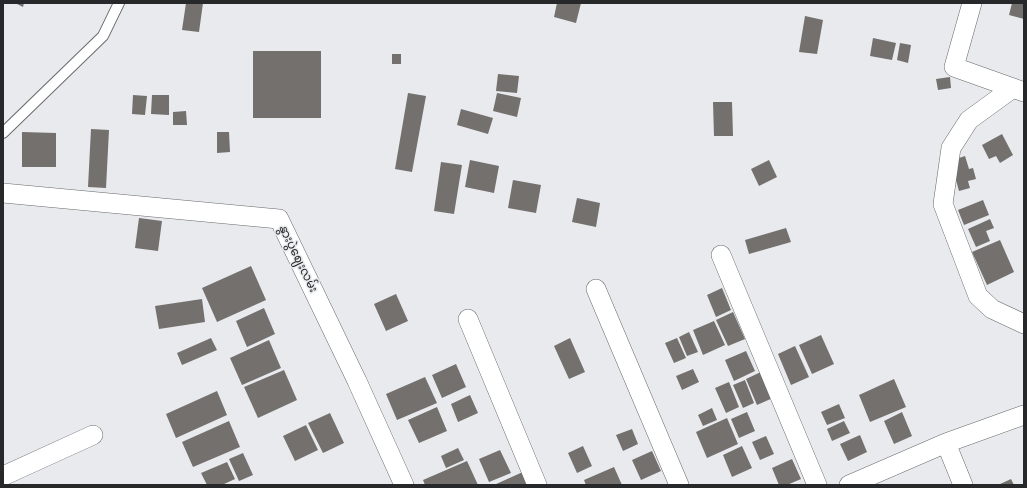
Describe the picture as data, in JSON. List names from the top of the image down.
{
  "streets": {
    "street": ["နွားပွဲဈေးလမ်း"]
  }
}
